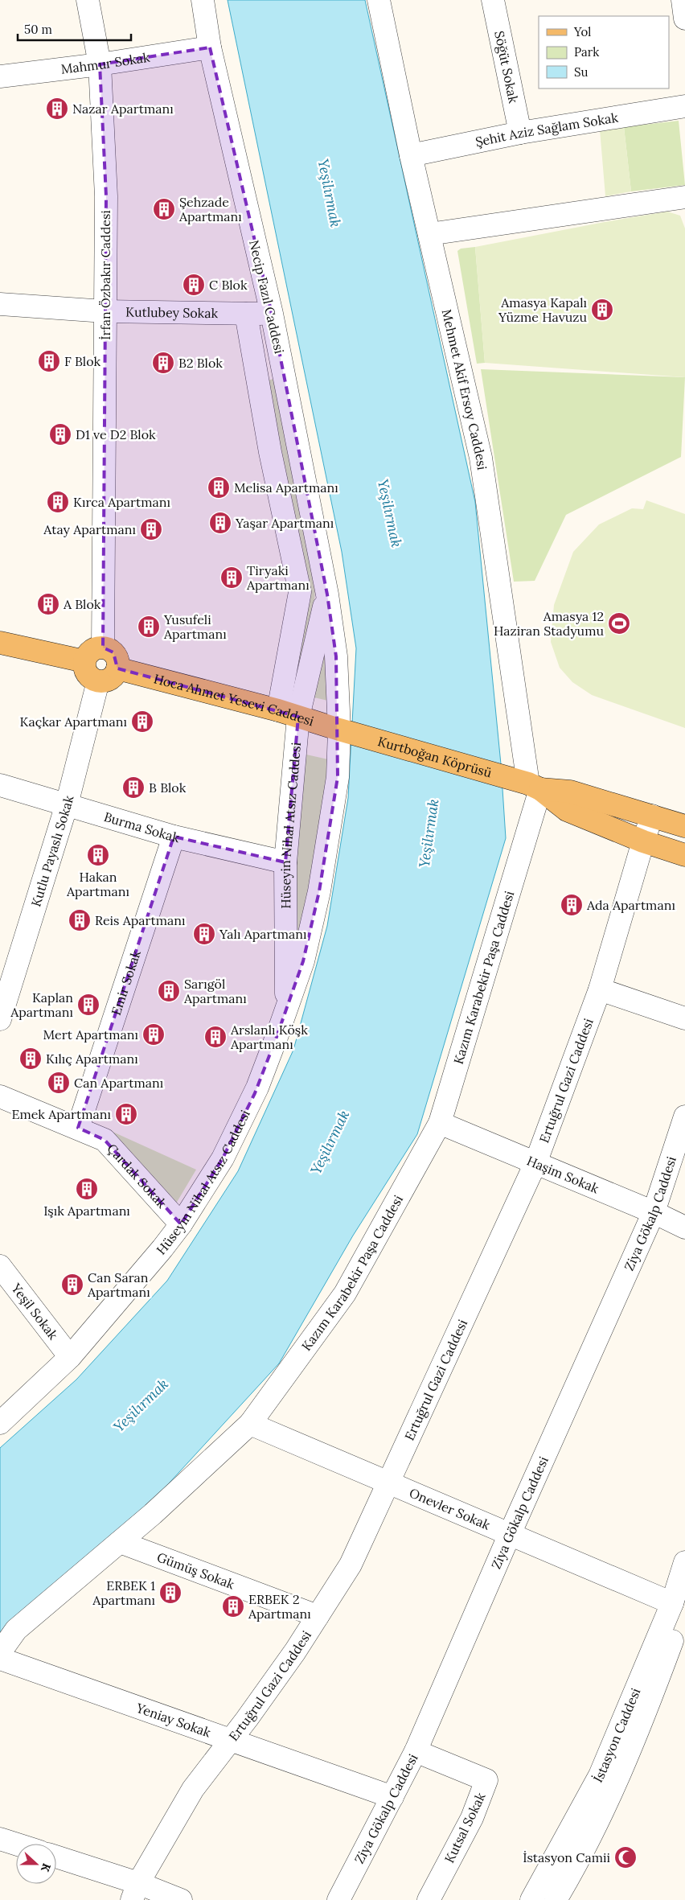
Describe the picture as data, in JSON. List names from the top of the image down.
{
  "streets": {
    "main road": ["Hoca Ahmet Yesevi Caddesi", "Kurtboğan Köprüsü"],
    "street": [
      "Mahmur Sokak",
      "Söğüt Sokak",
      "Şehit Aziz Sağlam Sokak",
      "İrfan Özbakır Caddesi",
      "Necip Fazıl Caddesi",
      "Kutlubey Sokak",
      "Mehmet Akif Ersoy Caddesi",
      "Hüseyin Nihal Atsız Caddesi",
      "Burma Sokak",
      "Kutlu Payaslı Sokak",
      "Kazım Karabekir Paşa Caddesi",
      "Emir Sokak",
      "Ertuğrul Gazi Caddesi",
      "Haşim Sokak",
      "Çardak Sokak",
      "Ziya Gökalp Caddesi",
      "Yeşil Sokak",
      "Onevler Sokak",
      "Gümüş Sokak",
      "Yeniay Sokak",
      "İstasyon Caddesi",
      "Kutsal Sokak"
    ]
  },
  "crossings": [
    ["Mahmur Sokak", "İrfan Özbakır Caddesi"],
    ["Mahmur Sokak", "Necip Fazıl Caddesi"],
    ["Söğüt Sokak", "Şehit Aziz Sağlam Sokak"],
    ["Şehit Aziz Sağlam Sokak", "Mehmet Akif Ersoy Caddesi"],
    ["İrfan Özbakır Caddesi", "Kutlubey Sokak"],
    ["İrfan Özbakır Caddesi", "Hoca Ahmet Yesevi Caddesi"],
    ["İrfan Özbakır Caddesi", "Kutlu Payaslı Sokak"],
    ["Necip Fazıl Caddesi", "Kutlubey Sokak"],
    ["Necip Fazıl Caddesi", "Hoca Ahmet Yesevi Caddesi"],
    ["Necip Fazıl Caddesi", "Kurtboğan Köprüsü"],
    ["Necip Fazıl Caddesi", "Hüseyin Nihal Atsız Caddesi"],
    ["Mehmet Akif Ersoy Caddesi", "Kurtboğan Köprüsü"],
    ["Mehmet Akif Ersoy Caddesi", "Kazım Karabekir Paşa Caddesi"],
    ["Hoca Ahmet Yesevi Caddesi", "Kurtboğan Köprüsü"],
    ["Hoca Ahmet Yesevi Caddesi", "Hüseyin Nihal Atsız Caddesi"],
    ["Hoca Ahmet Yesevi Caddesi", "Kutlu Payaslı Sokak"],
    ["Kurtboğan Köprüsü", "Hüseyin Nihal Atsız Caddesi"],
    ["Kurtboğan Köprüsü", "Kazım Karabekir Paşa Caddesi"],
    ["Hüseyin Nihal Atsız Caddesi", "Burma Sokak"],
    ["Hüseyin Nihal Atsız Caddesi", "Çardak Sokak"],
    ["Hüseyin Nihal Atsız Caddesi", "Yeşil Sokak"],
    ["Burma Sokak", "Kutlu Payaslı Sokak"],
    ["Burma Sokak", "Emir Sokak"],
    ["Kazım Karabekir Paşa Caddesi", "Haşim Sokak"],
    ["Kazım Karabekir Paşa Caddesi", "Onevler Sokak"],
    ["Kazım Karabekir Paşa Caddesi", "Gümüş Sokak"],
    ["Emir Sokak", "Çardak Sokak"],
    ["Ertuğrul Gazi Caddesi", "Haşim Sokak"],
    ["Ertuğrul Gazi Caddesi", "Onevler Sokak"],
    ["Ertuğrul Gazi Caddesi", "Gümüş Sokak"],
    ["Ertuğrul Gazi Caddesi", "Yeniay Sokak"],
    ["Haşim Sokak", "Ziya Gökalp Caddesi"],
    ["Ziya Gökalp Caddesi", "Onevler Sokak"],
    ["Ziya Gökalp Caddesi", "Yeniay Sokak"],
    ["Ziya Gökalp Caddesi", "Kutsal Sokak"],
    ["Onevler Sokak", "İstasyon Caddesi"]
  ],
  "water": ["Yeşilırmak"],
  "places": {
    "building": [
      "Nazar Apartmanı",
      "Şehzade Apartmanı",
      "C Blok",
      "Amasya Kapalı Yüzme Havuzu",
      "F Blok",
      "B2 Blok",
      "D1 ve D2 Blok",
      "Melisa Apartmanı",
      "Kırca Apartmanı",
      "Yaşar Apartmanı",
      "Atay Apartmanı",
      "Tiryaki Apartmanı",
      "A Blok",
      "Yusufeli Apartmanı",
      "Kaçkar Apartmanı",
      "B Blok",
      "Hakan Apartmanı",
      "Ada Apartmanı",
      "Reis Apartmanı",
      "Yalı Apartmanı",
      "Sarıgöl Apartmanı",
      "Kaplan Apartmanı",
      "Mert Apartmanı",
      "Arslanlı Köşk Apartmanı",
      "Kılıç Apartmanı",
      "Can Apartmanı",
      "Emek Apartmanı",
      "Işık Apartmanı",
      "Can Saran Apartmanı",
      "ERBEK 1 Apartmanı",
      "ERBEK 2 Apartmanı"
    ],
    "sports": ["Amasya 12 Haziran Stadyumu"],
    "mosque": ["İstasyon Camii"]
  },
  "legend": ["Yol", "Park", "Su"],
  "scale_bar": "50 m",
  "north": "right"
}
